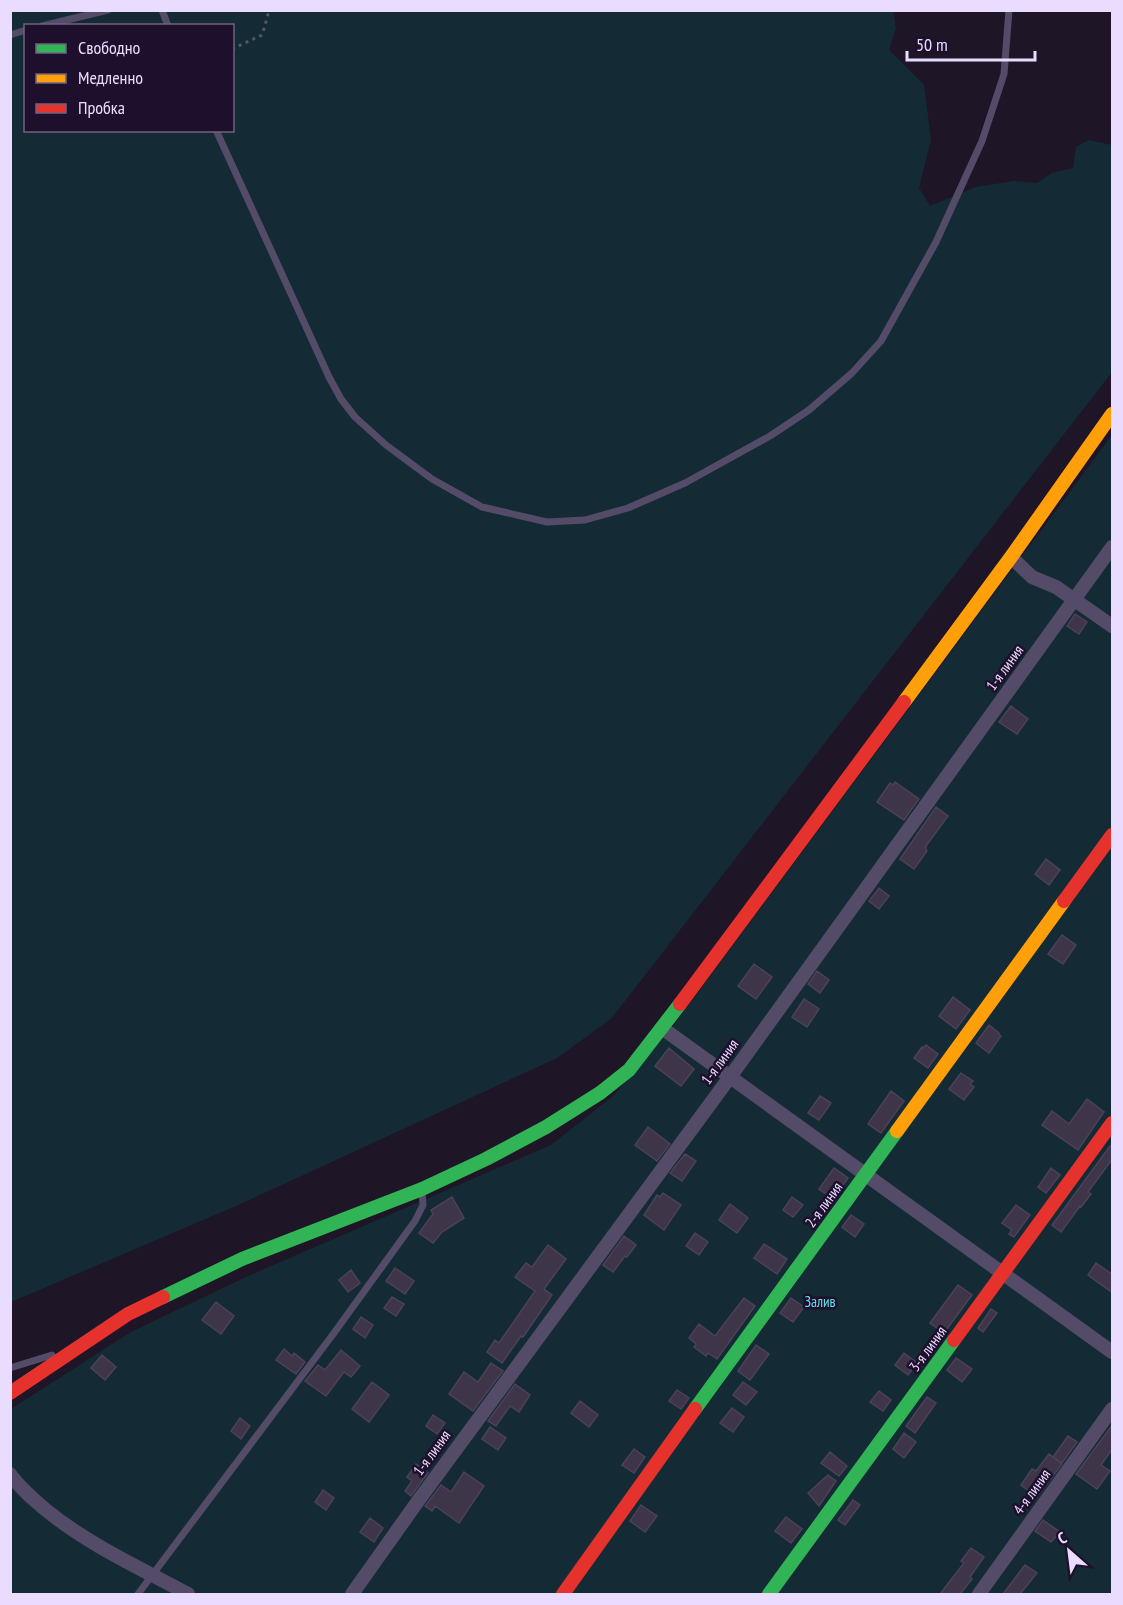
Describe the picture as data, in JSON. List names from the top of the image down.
{
  "streets": {
    "street": [
      "1-я линия",
      "2-я линия",
      "3-я линия",
      "4-я линия"
    ]
  },
  "parks": ["Залив"],
  "legend": ["Свободно", "Медленно", "Пробка"],
  "scale_bar": "50 m",
  "north": "top left"
}
